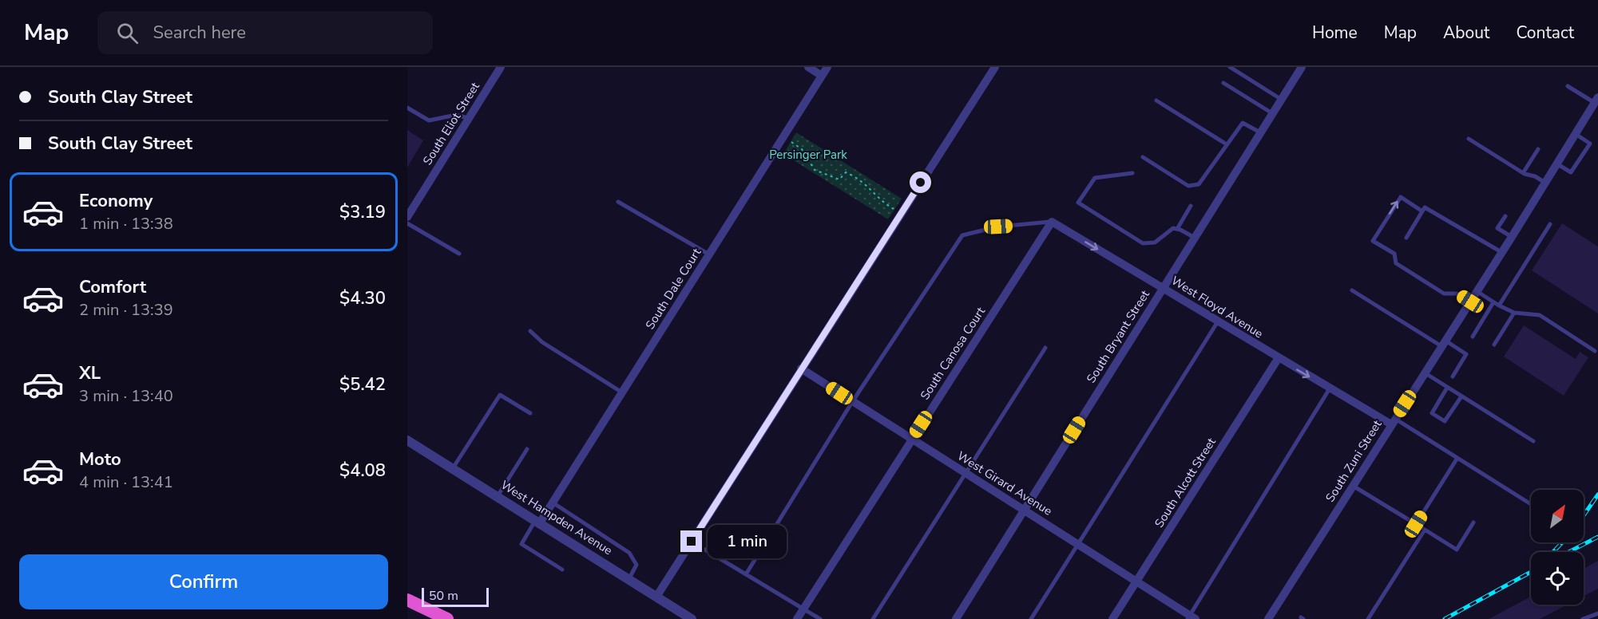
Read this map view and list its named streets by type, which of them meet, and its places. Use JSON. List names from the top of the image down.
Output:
{
  "streets": {
    "street": [
      "South Eliot Street",
      "South Dale Court",
      "West Floyd Avenue",
      "South Bryant Street",
      "South Canosa Court",
      "South Zuni Street",
      "South Alcott Street",
      "West Girard Avenue",
      "West Hampden Avenue"
    ]
  },
  "crossings": [
    ["South Dale Court", "West Hampden Avenue"],
    ["West Floyd Avenue", "South Bryant Street"],
    ["West Floyd Avenue", "South Canosa Court"],
    ["West Floyd Avenue", "South Zuni Street"],
    ["West Floyd Avenue", "South Alcott Street"],
    ["South Bryant Street", "West Girard Avenue"],
    ["South Canosa Court", "West Girard Avenue"],
    ["South Alcott Street", "West Girard Avenue"]
  ],
  "one_way": ["West Floyd Avenue"],
  "parks": ["Persinger Park"],
  "scale_bar": "50 m",
  "north": "top right",
  "page": {
    "header": "Map",
    "search": "Search here",
    "nav": [
      "Home",
      "Map",
      "About",
      "Contact"
    ],
    "banner": ["South Clay Street", "South Clay Street"],
    "list": [
      {
        "name": "Economy",
        "note": "1 min · 13:38",
        "value": "$3.19"
      },
      {
        "name": "Comfort",
        "note": "2 min · 13:39",
        "value": "$4.30"
      },
      {
        "name": "XL",
        "note": "3 min · 13:40",
        "value": "$5.42"
      },
      {
        "name": "Moto",
        "note": "4 min · 13:41",
        "value": "$4.08"
      }
    ],
    "bubble": "1 min",
    "buttons": "Confirm",
    "scale": "50 m"
  }
}
